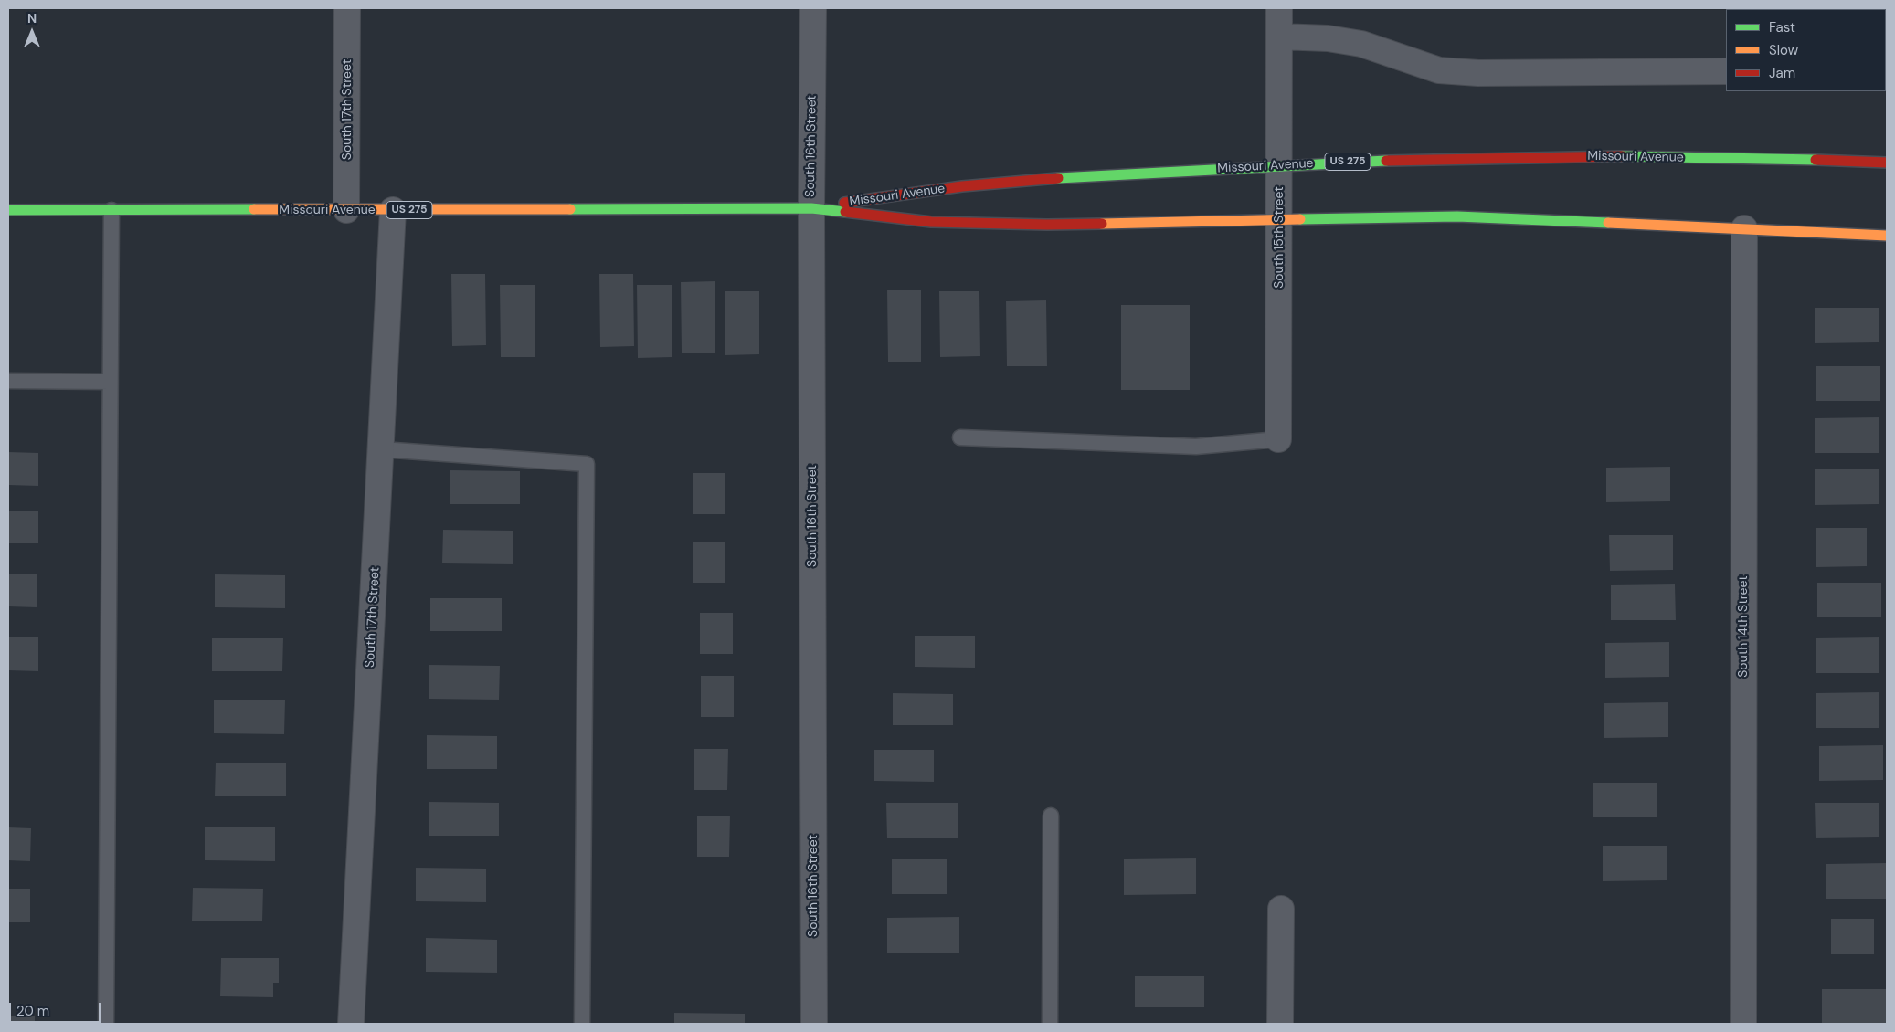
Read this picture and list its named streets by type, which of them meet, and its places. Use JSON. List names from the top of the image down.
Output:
{
  "streets": {
    "main road": ["Missouri Avenue", "US 275"],
    "street": [
      "South 17th Street",
      "South 16th Street",
      "South 15th Street",
      "South 14th Street"
    ]
  },
  "crossings": [
    ["South 17th Street", "Missouri Avenue"],
    ["South 16th Street", "Missouri Avenue"],
    ["Missouri Avenue", "South 15th Street"],
    ["Missouri Avenue", "South 14th Street"]
  ],
  "legend": ["Fast", "Slow", "Jam"],
  "scale_bar": "20 m",
  "north": "top"
}
